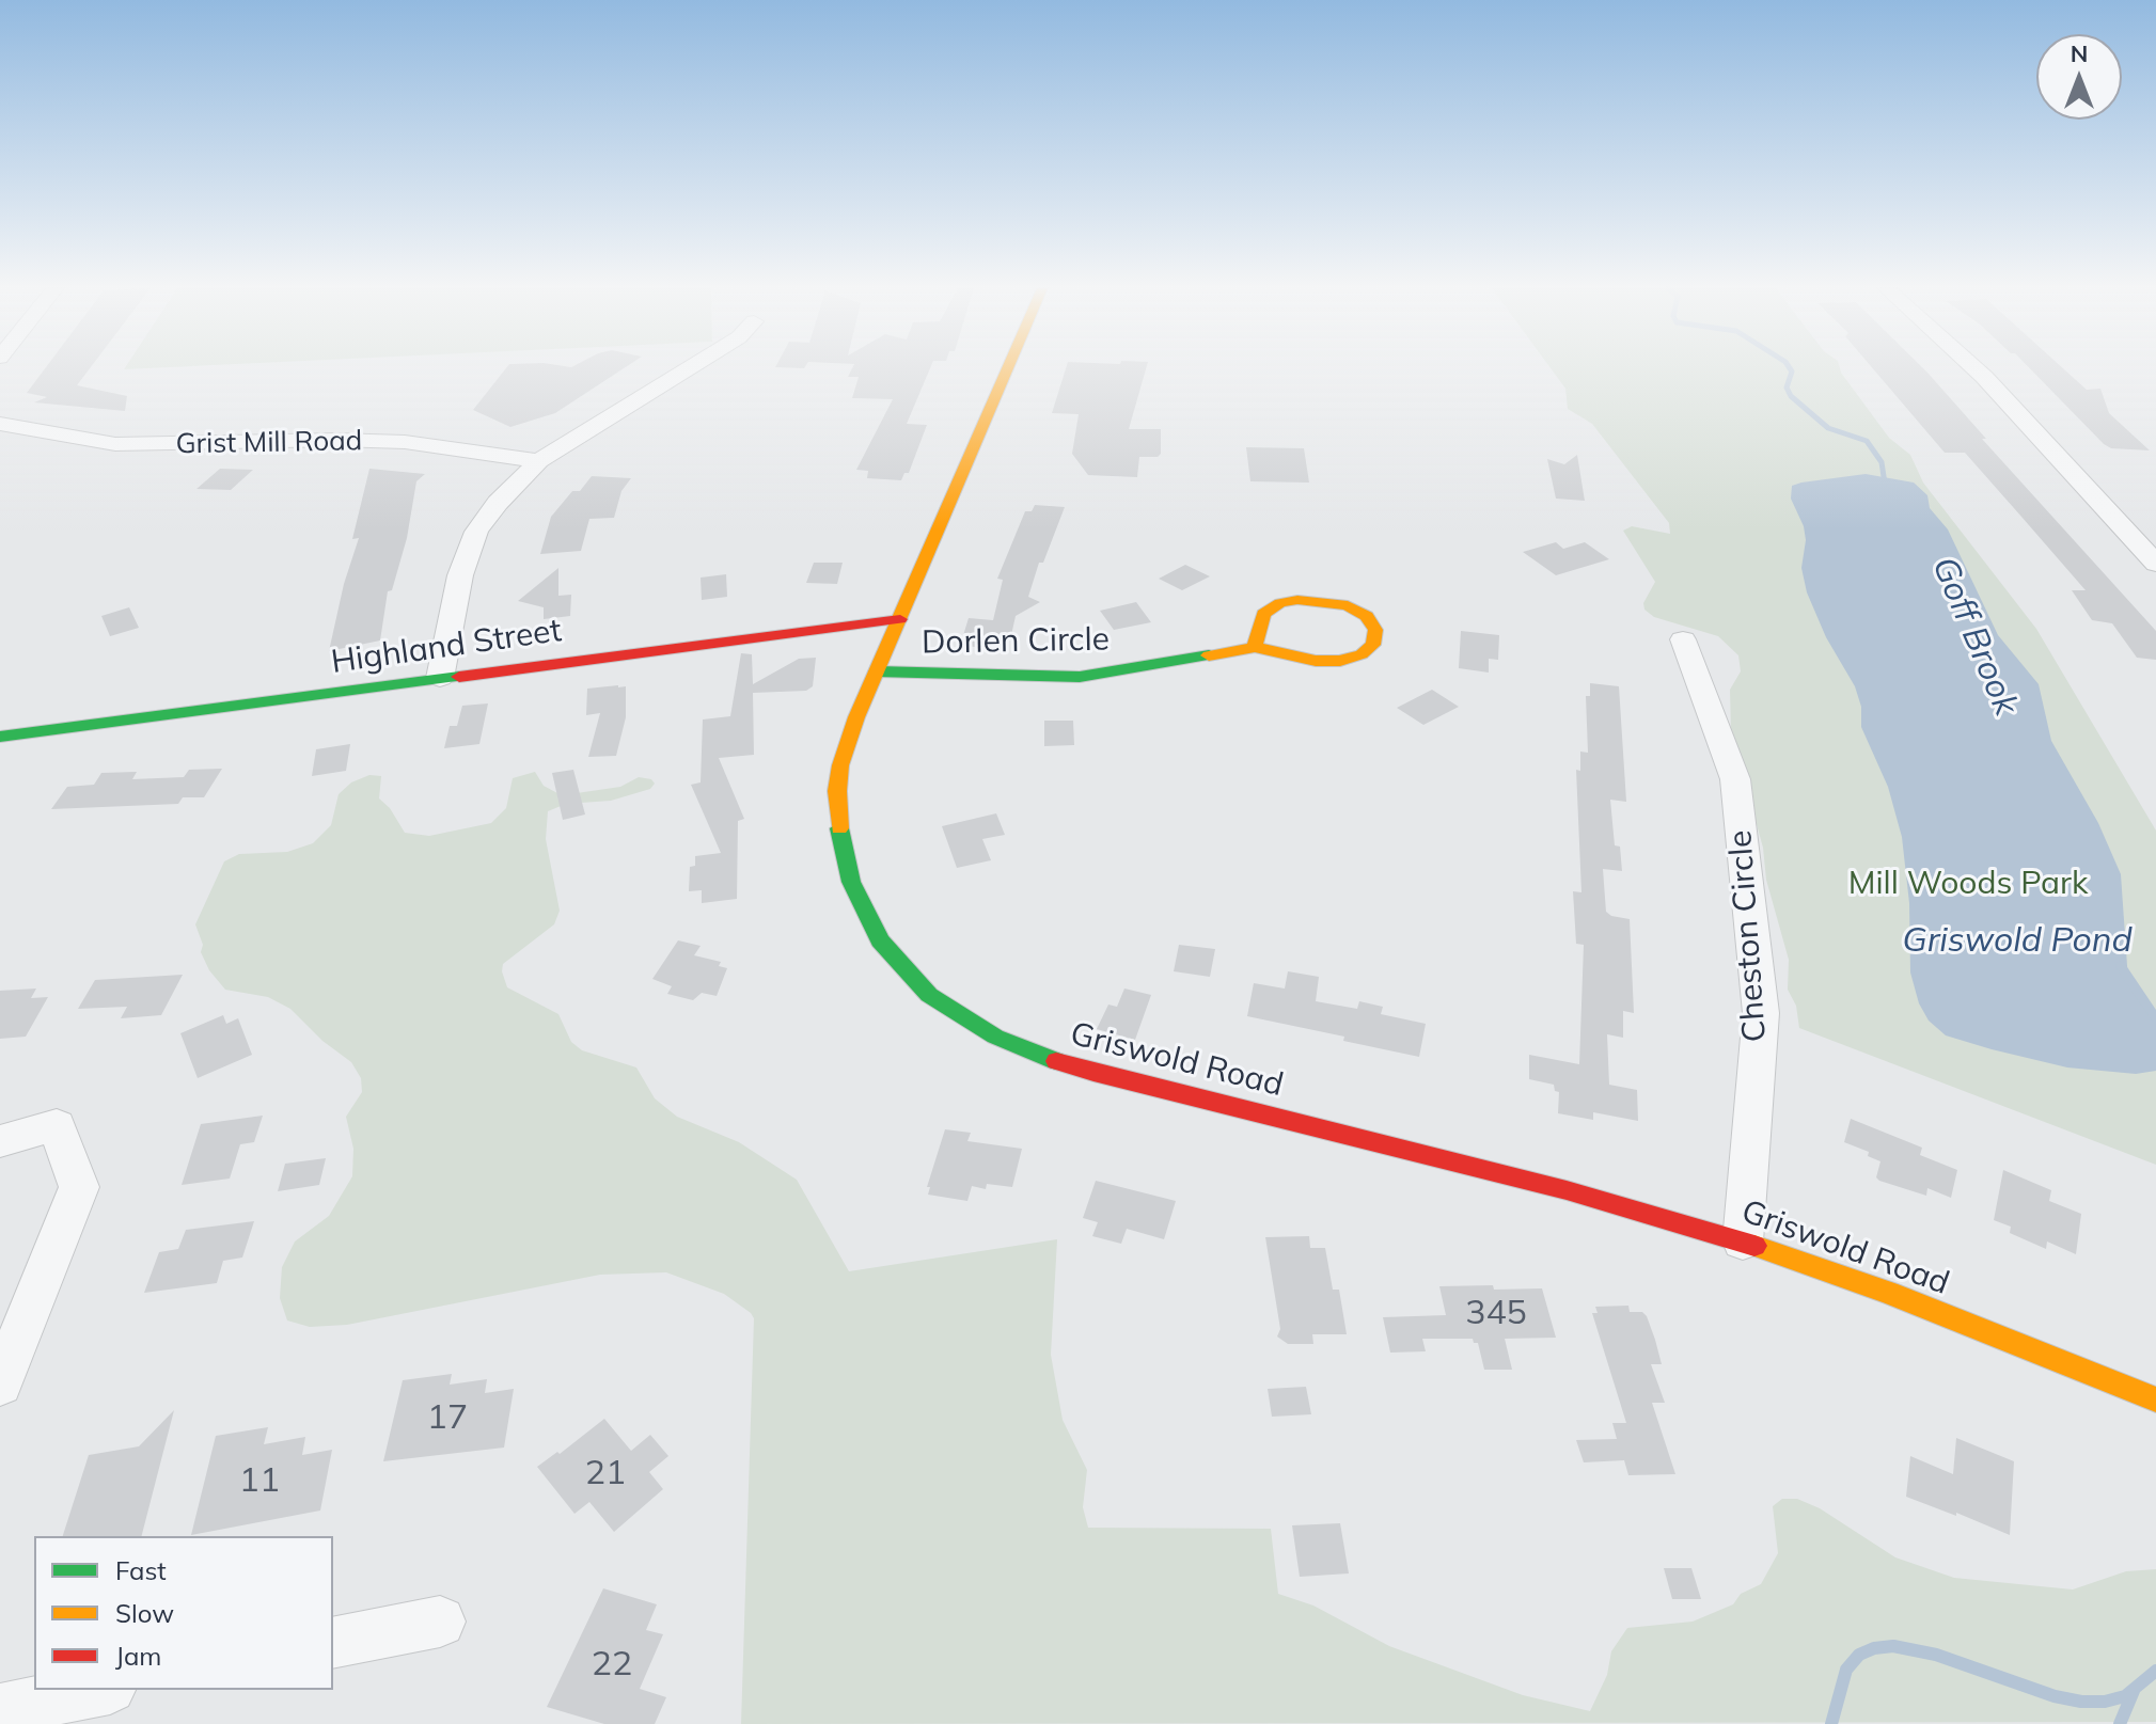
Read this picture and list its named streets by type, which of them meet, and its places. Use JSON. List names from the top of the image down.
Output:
{
  "streets": {
    "street": [
      "Grist Mill Road",
      "Dorlen Circle",
      "Highland Street",
      "Cheston Circle",
      "Griswold Road"
    ]
  },
  "crossings": [
    ["Dorlen Circle", "Griswold Road"],
    ["Highland Street", "Griswold Road"],
    ["Cheston Circle", "Griswold Road"]
  ],
  "water": ["Goff Brook", "Griswold Pond"],
  "parks": ["Mill Woods Park"],
  "house_numbers": [
    "345",
    "17",
    "21",
    "11",
    "22"
  ],
  "legend": ["Fast", "Slow", "Jam"],
  "north": "top"
}
